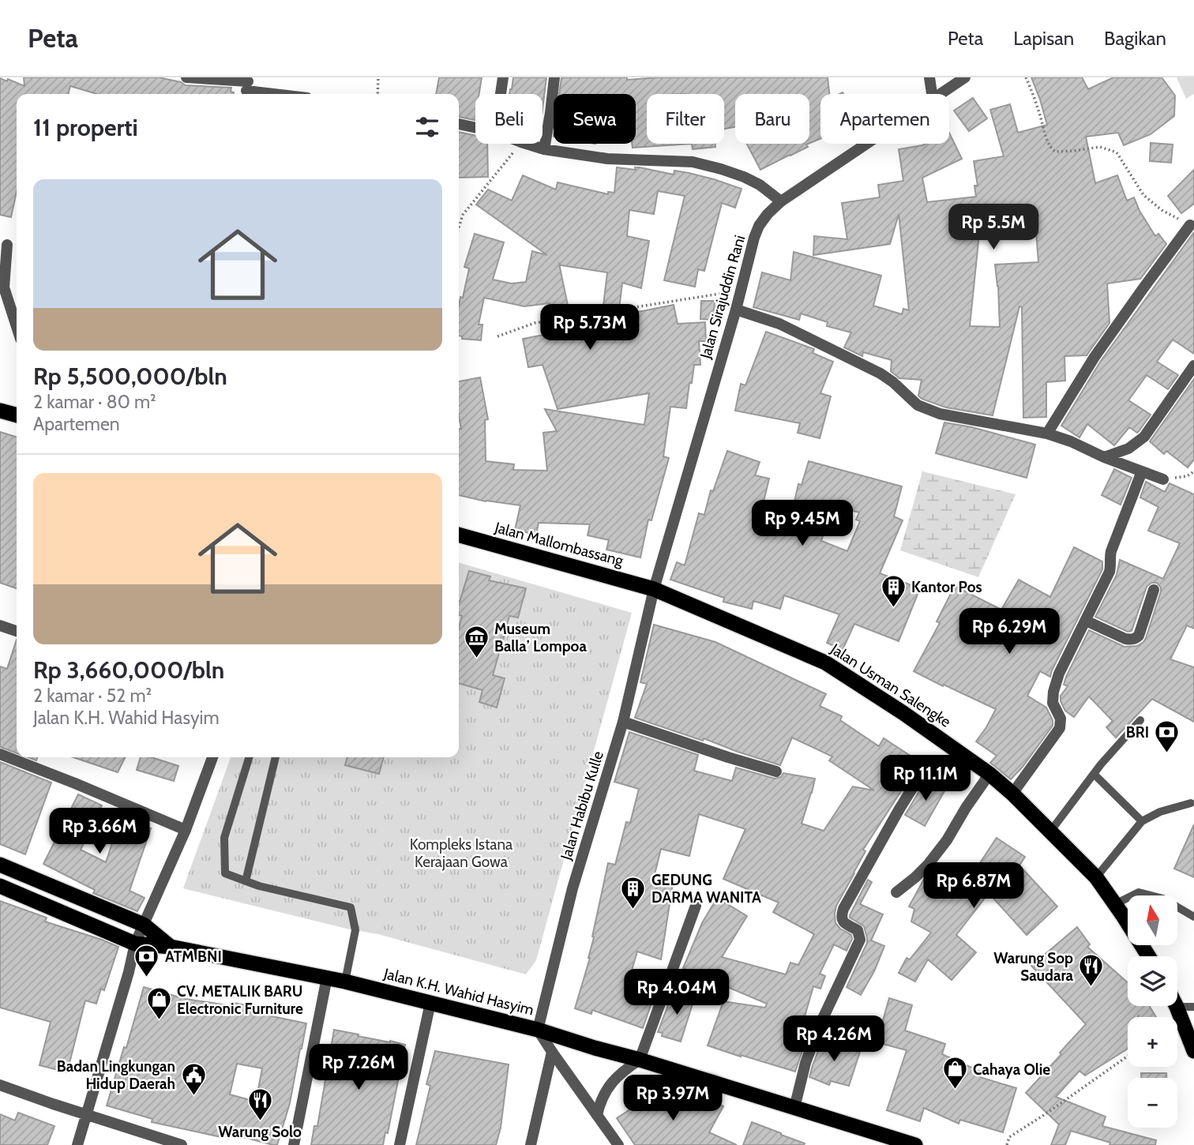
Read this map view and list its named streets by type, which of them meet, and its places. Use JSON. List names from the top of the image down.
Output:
{
  "streets": {
    "highway": ["Jalan Mallombassang", "Jalan Usman Salengke", "Jalan K.H. Wahid Hasyim"],
    "street": ["Jalan Sirajuddin Rani", "Jalan Habibu Kulle"]
  },
  "crossings": [
    ["Jalan Sirajuddin Rani", "Jalan Mallombassang"],
    ["Jalan Sirajuddin Rani", "Jalan Usman Salengke"],
    ["Jalan Sirajuddin Rani", "Jalan Habibu Kulle"],
    ["Jalan Mallombassang", "Jalan Usman Salengke"],
    ["Jalan Mallombassang", "Jalan Habibu Kulle"],
    ["Jalan Usman Salengke", "Jalan Habibu Kulle"],
    ["Jalan Habibu Kulle", "Jalan K.H. Wahid Hasyim"]
  ],
  "parks": ["Kompleks Istana Kerajaan Gowa"],
  "places": {
    "building": ["Kantor Pos", "GEDUNG DARMA WANITA"],
    "museum": ["Museum Ballaʼ Lompoa"],
    "bank": ["BRI", "ATM BNI"],
    "restaurant": ["Warung Sop Saudara", "Warung Solo"],
    "shop": ["CV. METALIK BARU Electronic Furniture", "Cahaya Olie"],
    "public building": ["Badan Lingkungan Hidup Daerah"]
  },
  "north": "top",
  "page": {
    "header": "Peta",
    "nav": ["Peta", "Lapisan", "Bagikan"],
    "chip": [
      "Beli",
      "Sewa",
      "Filter",
      "Baru",
      "Apartemen"
    ],
    "heading": "11 properti",
    "list": [
      {
        "name": "Rp 5,500,000/bln",
        "note": "2 kamar · 80 m² · Apartemen"
      },
      {
        "name": "Rp 3,660,000/bln",
        "note": "2 kamar · 52 m² · Jalan K.H. Wahid Hasyim"
      }
    ],
    "price": [
      "Rp 5.5M",
      "Rp 5.73M",
      "Rp 9.45M",
      "Rp 6.29M",
      "Rp 11.1M",
      "Rp 3.66M",
      "Rp 6.87M",
      "Rp 4.04M",
      "Rp 4.26M",
      "Rp 7.26M",
      "Rp 3.97M"
    ],
    "map_buttons": ["+", "−"]
  }
}
